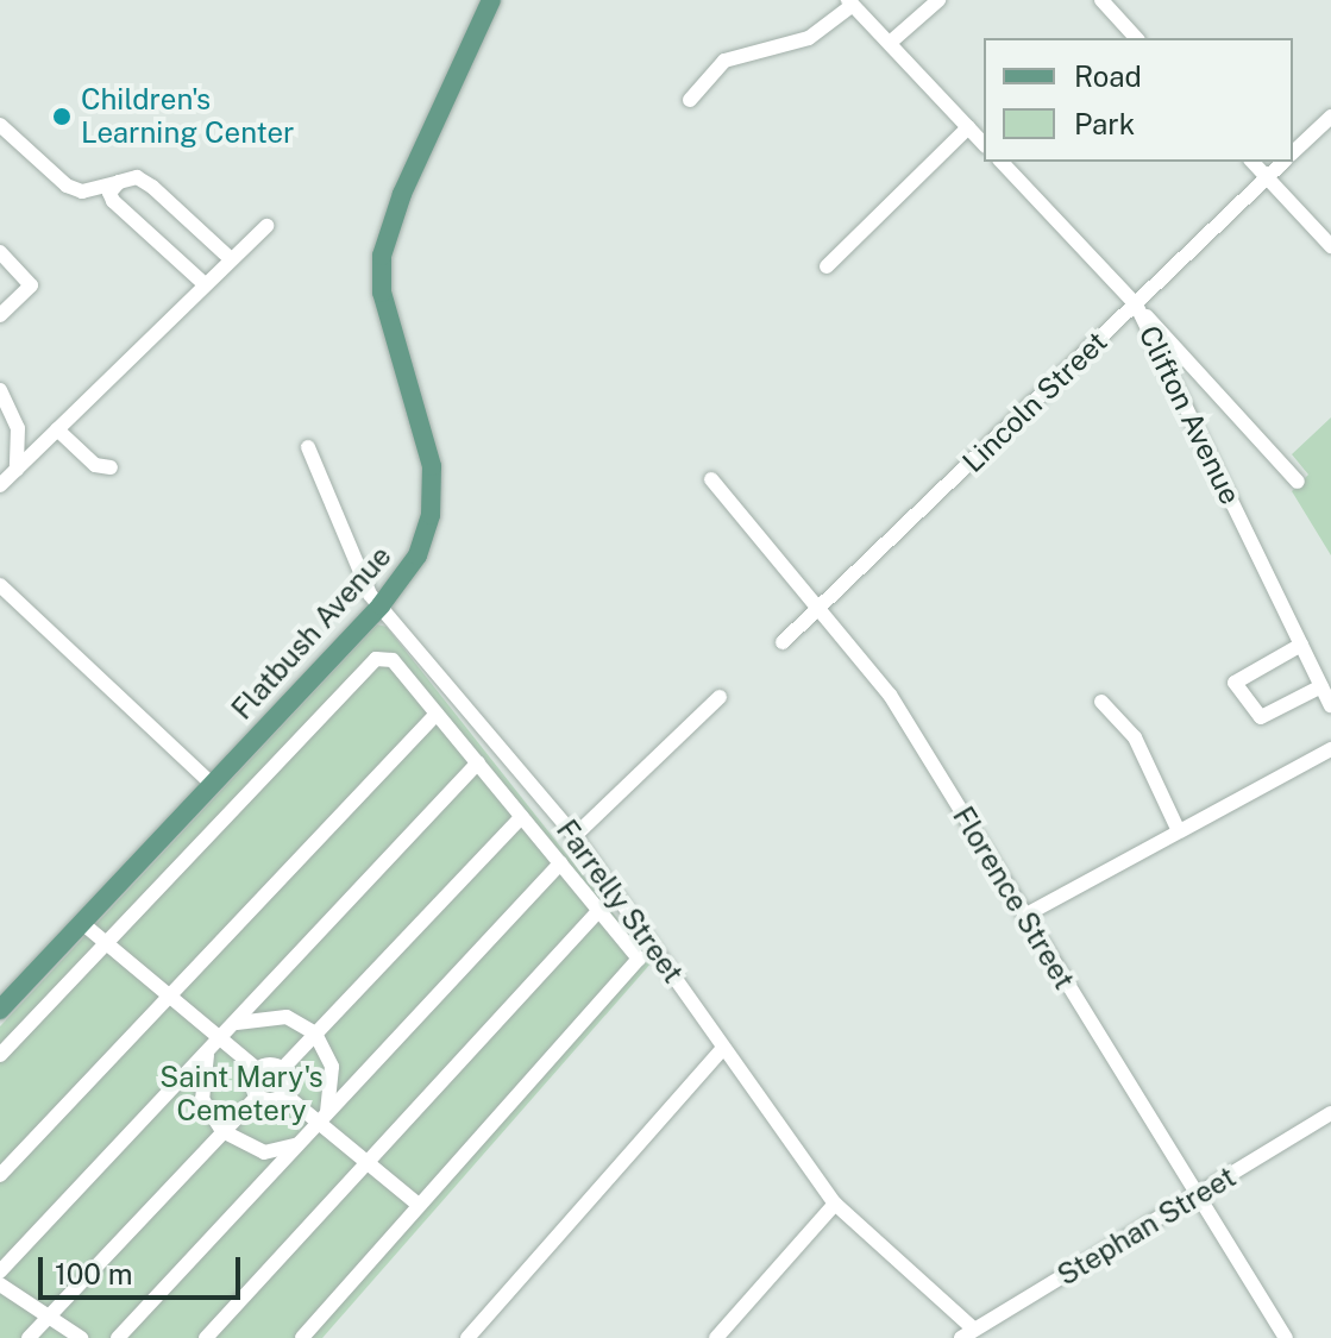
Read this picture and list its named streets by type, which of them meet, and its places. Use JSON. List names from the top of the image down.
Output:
{
  "streets": {
    "main road": ["Flatbush Avenue"],
    "street": [
      "Lincoln Street",
      "Clifton Avenue",
      "Florence Street",
      "Farrelly Street",
      "Stephan Street"
    ]
  },
  "crossings": [
    ["Lincoln Street", "Clifton Avenue"],
    ["Lincoln Street", "Florence Street"],
    ["Flatbush Avenue", "Farrelly Street"],
    ["Florence Street", "Stephan Street"],
    ["Farrelly Street", "Stephan Street"]
  ],
  "parks": ["Saint Mary's Cemetery"],
  "places": ["Children's Learning Center"],
  "legend": ["Road", "Park"],
  "scale_bar": "100 m"
}
